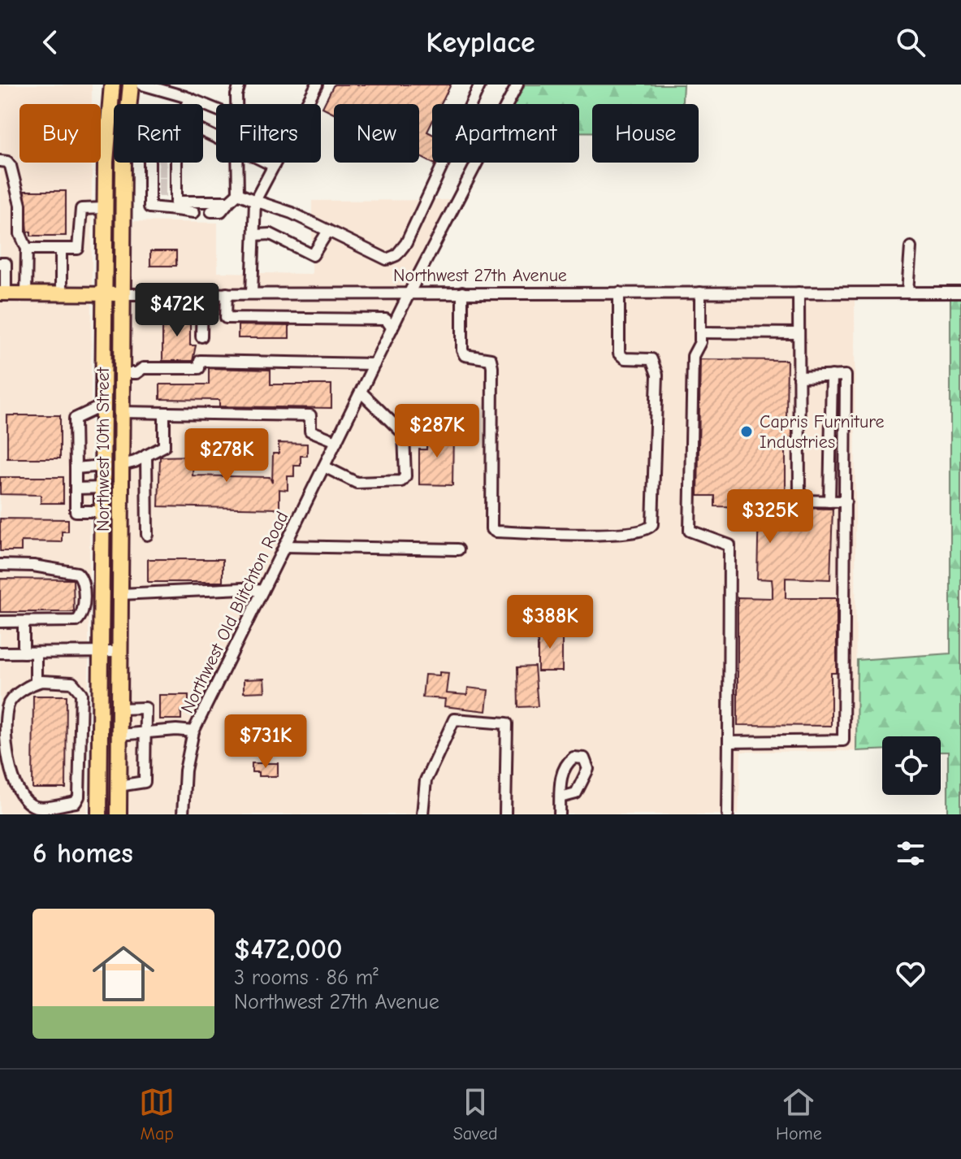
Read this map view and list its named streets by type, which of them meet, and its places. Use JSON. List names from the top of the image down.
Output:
{
  "streets": {
    "highway": ["Northwest 10th Street"],
    "main road": ["Northwest 27th Avenue"],
    "street": ["Northwest Old Blitchton Road"]
  },
  "crossings": [
    ["Northwest 27th Avenue", "Northwest 10th Street"],
    ["Northwest 27th Avenue", "Northwest Old Blitchton Road"]
  ],
  "places": ["Capris Furniture Industries"],
  "page": {
    "header": "Keyplace",
    "chip": [
      "Buy",
      "Rent",
      "Filters",
      "New",
      "Apartment",
      "House"
    ],
    "price": [
      "$472K",
      "$287K",
      "$278K",
      "$325K",
      "$388K",
      "$731K"
    ],
    "heading": "6 homes",
    "list": [
      {
        "name": "$472,000",
        "note": "3 rooms · 86 m² · Northwest 27th Avenue"
      }
    ],
    "tabs": ["Map", "Saved", "Home"]
  }
}
